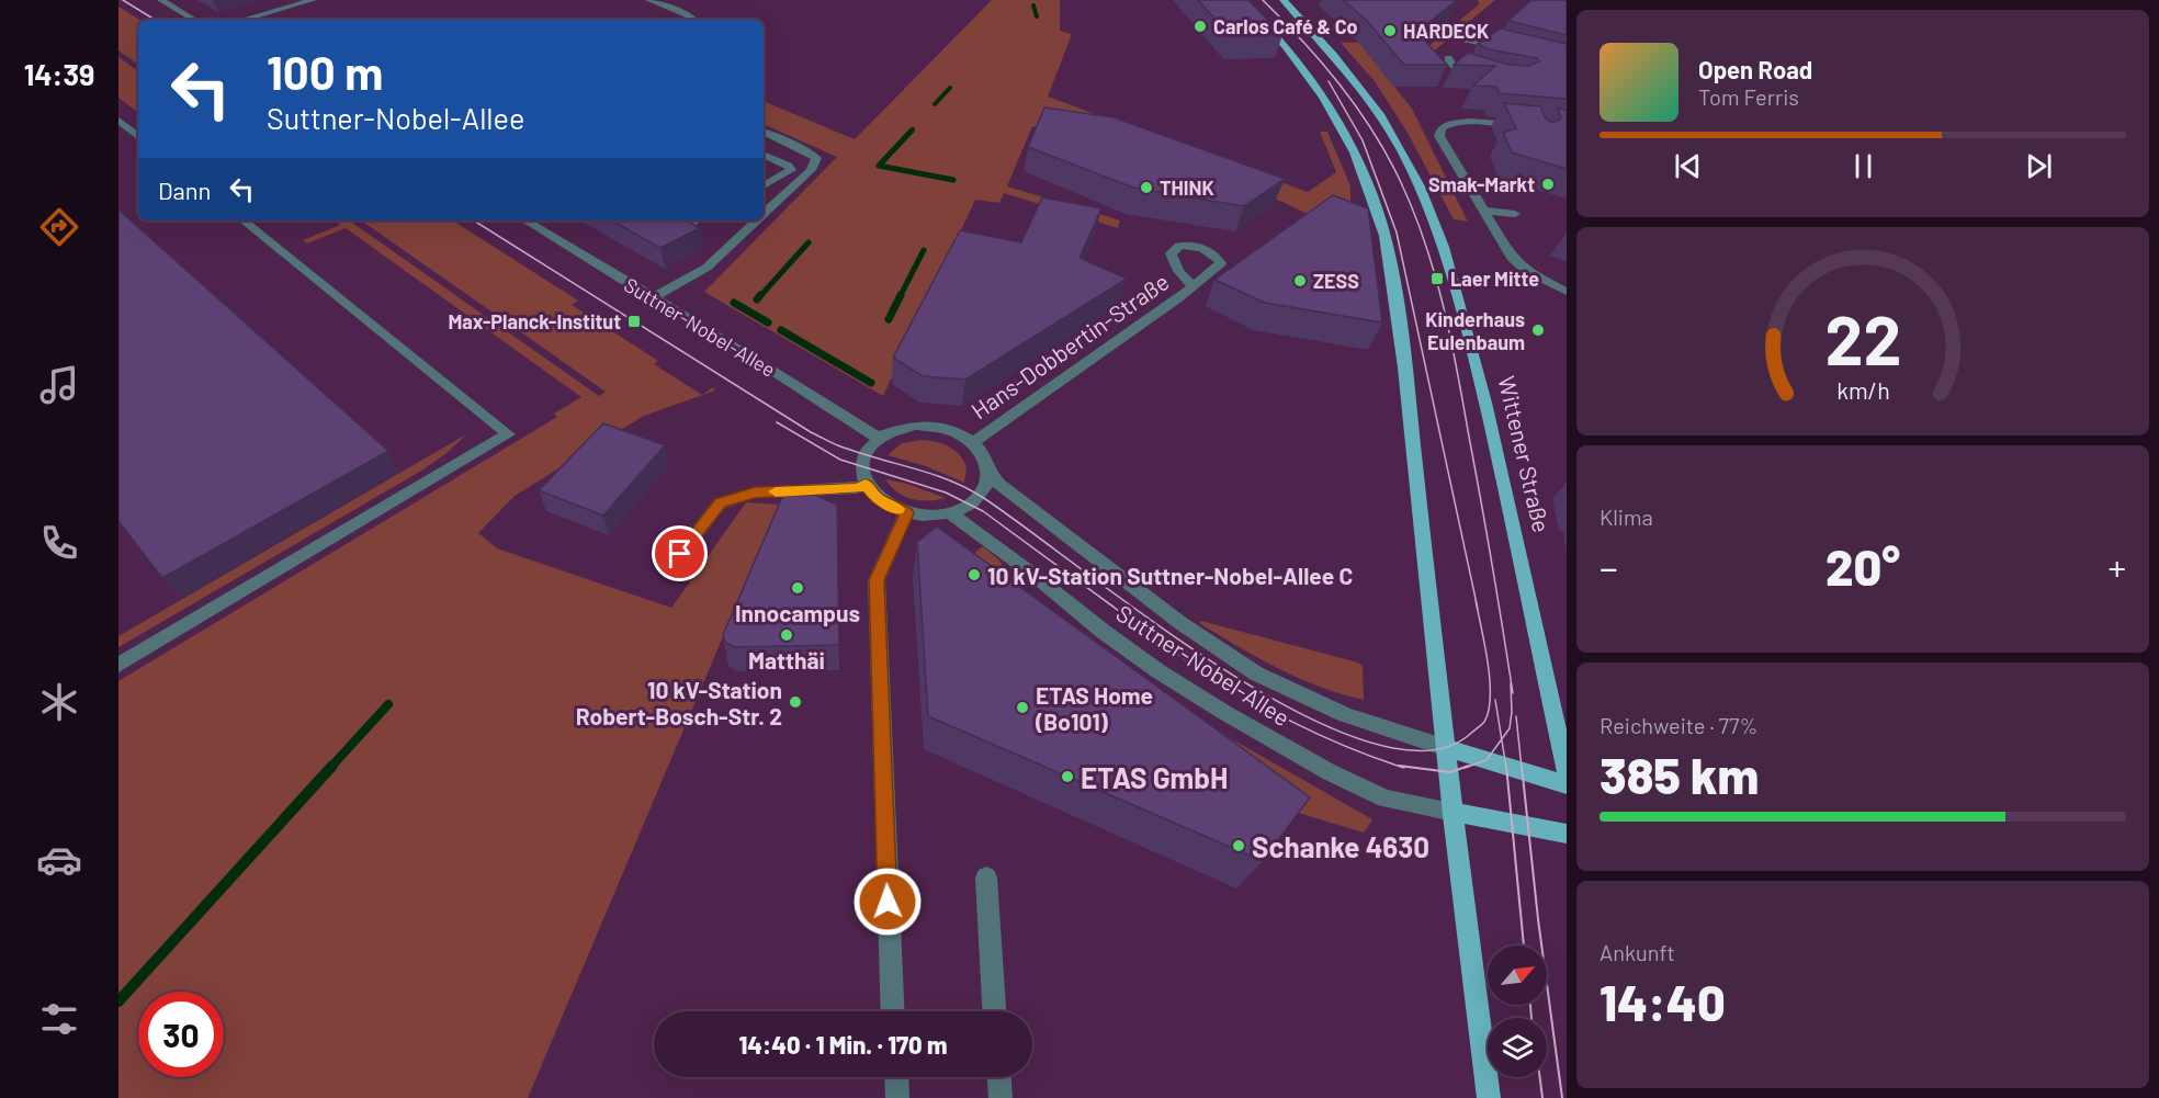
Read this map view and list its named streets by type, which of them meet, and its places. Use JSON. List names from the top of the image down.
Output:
{
  "streets": {
    "main road": ["Wittener Straße"],
    "street": ["Suttner-Nobel-Allee", "Hans-Dobbertin-Straße"]
  },
  "crossings": [
    ["Suttner-Nobel-Allee", "Hans-Dobbertin-Straße"]
  ],
  "places": {
    "other": [
      "Carlos Café & Co",
      "HARDECK",
      "Smak-Markt",
      "THINK",
      "ZESS",
      "Kinderhaus Eulenbaum",
      "10 kV-Station Suttner-Nobel-Allee C",
      "Innocampus",
      "Matthäi",
      "10 kV-Station Robert-Bosch-Str. 2",
      "ETAS Home (Bo101)",
      "ETAS GmbH",
      "Schanke 4630"
    ],
    "transit": ["Laer Mitte", "Max-Planck-Institut"]
  },
  "north": "top right",
  "page": {
    "tabs": "14:39",
    "turn": ["100 m", "Suttner-Nobel-Allee"],
    "song": ["Open Road", "Tom Ferris"],
    "then": "Dann",
    "tile": [
      "Klima",
      ["Reichweite · 77%", "385 km"],
      ["Ankunft", "14:40"]
    ],
    "heat": ["−", "20°", "+"],
    "limit": "30",
    "trip": "14:40 · 1 Min. · 170 m",
    "gauge": ["22", "km/h"]
  }
}
